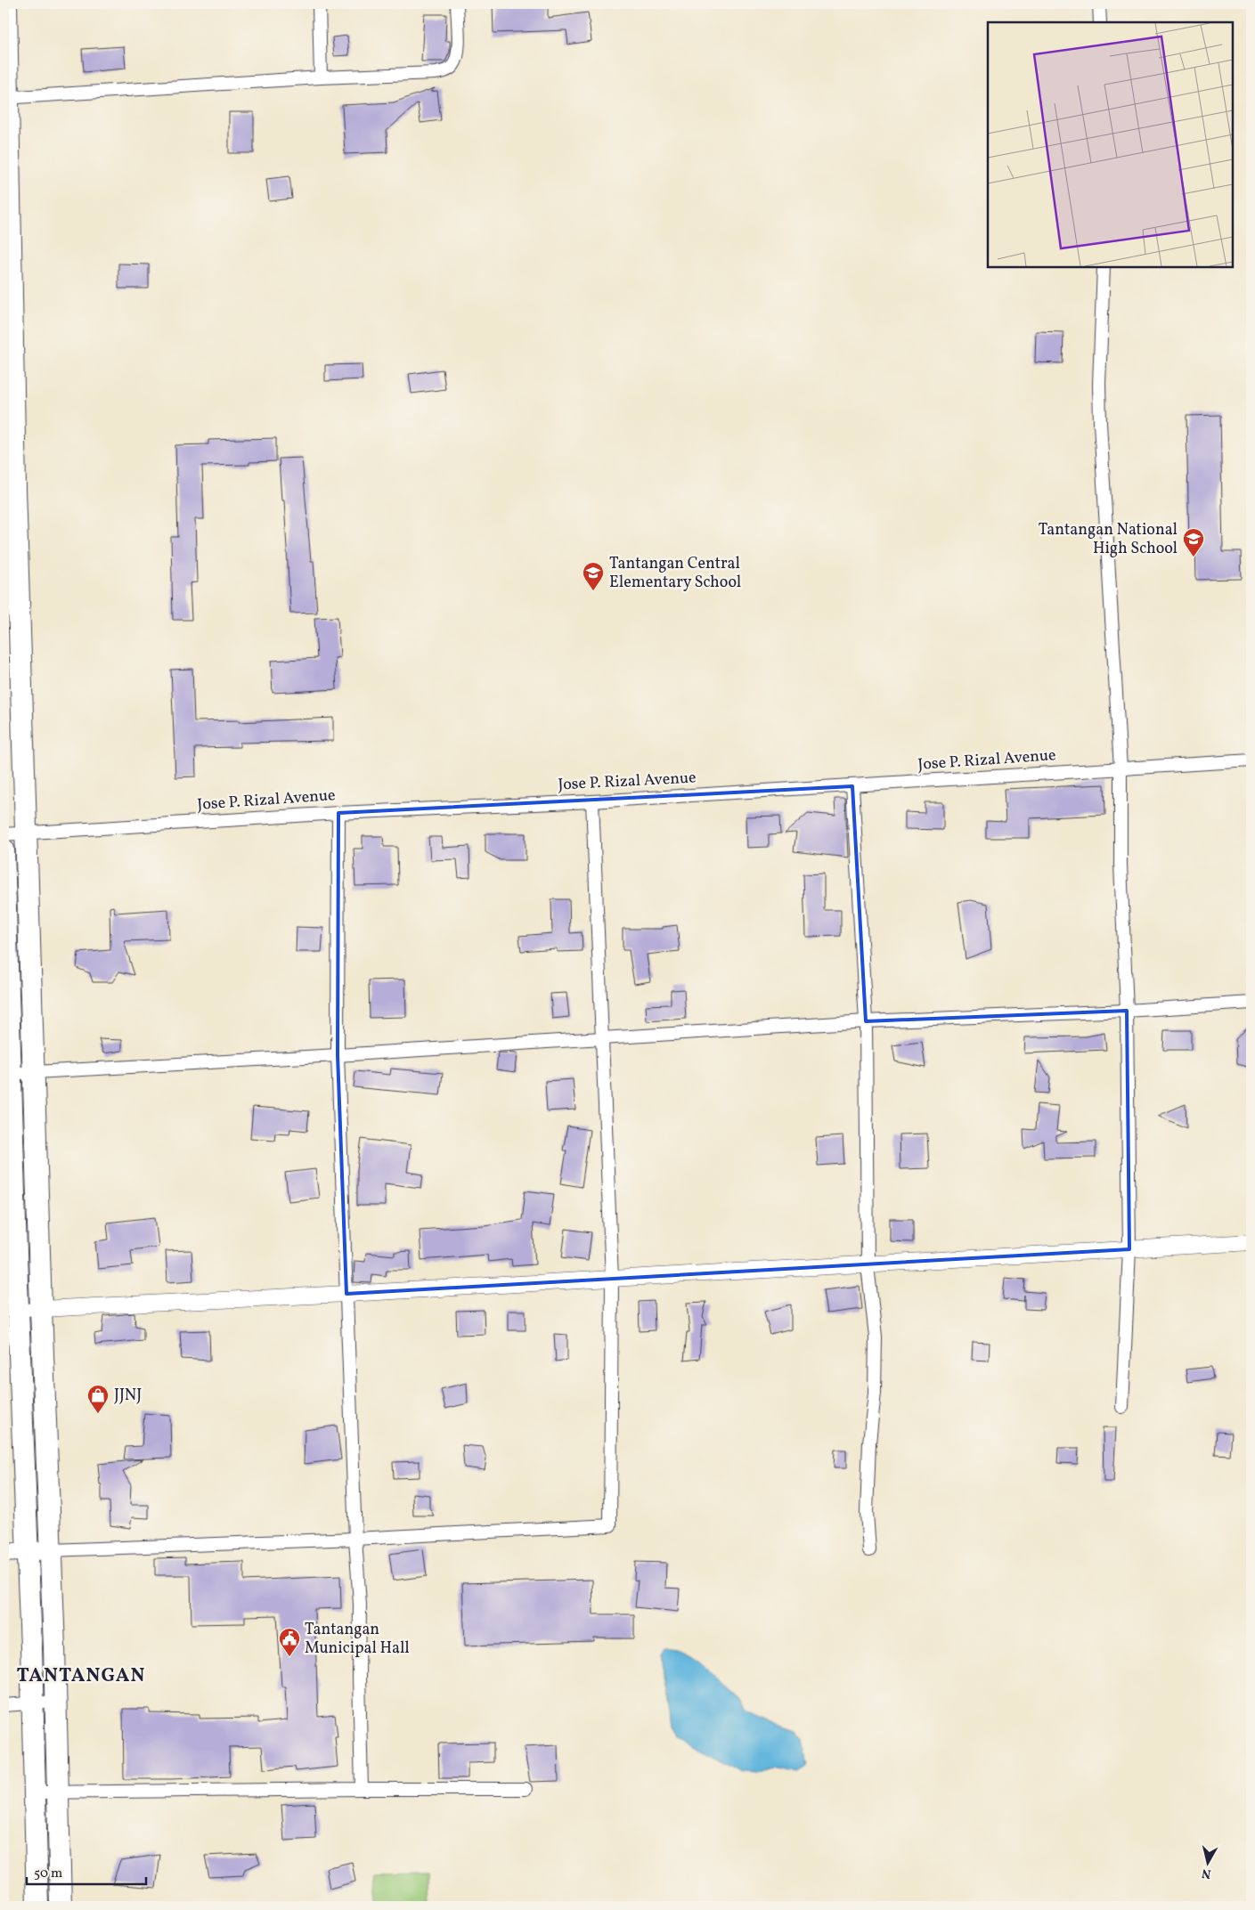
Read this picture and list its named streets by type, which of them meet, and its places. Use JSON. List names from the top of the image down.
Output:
{
  "streets": {
    "street": ["Jose P. Rizal Avenue"]
  },
  "districts": ["TANTANGAN"],
  "places": {
    "school or university": ["Tantangan National High School", "Tantangan Central Elementary School"],
    "shop": ["JJNJ"],
    "public building": ["Tantangan Municipal Hall"]
  },
  "scale_bar": "50 m",
  "north": "bottom"
}
